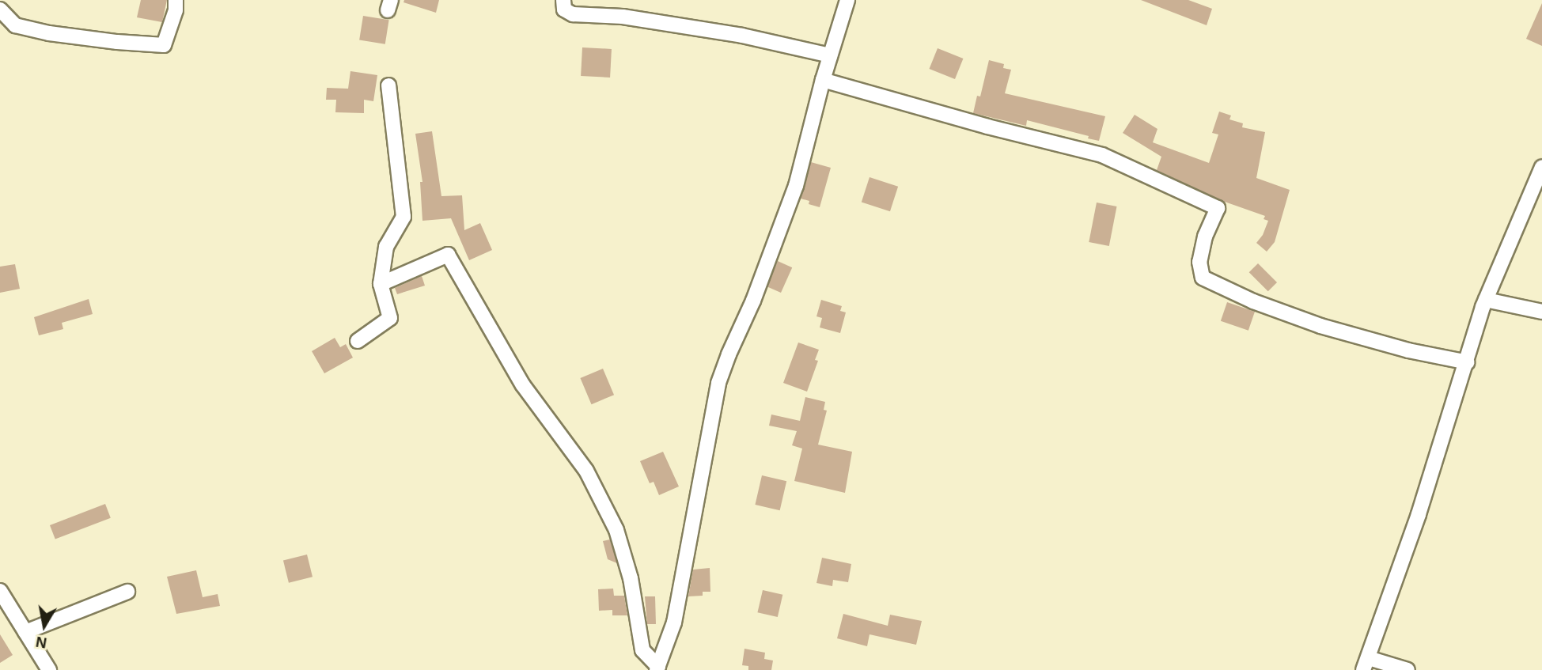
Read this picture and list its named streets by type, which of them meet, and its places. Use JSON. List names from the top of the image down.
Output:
{
  "north": "bottom"
}
